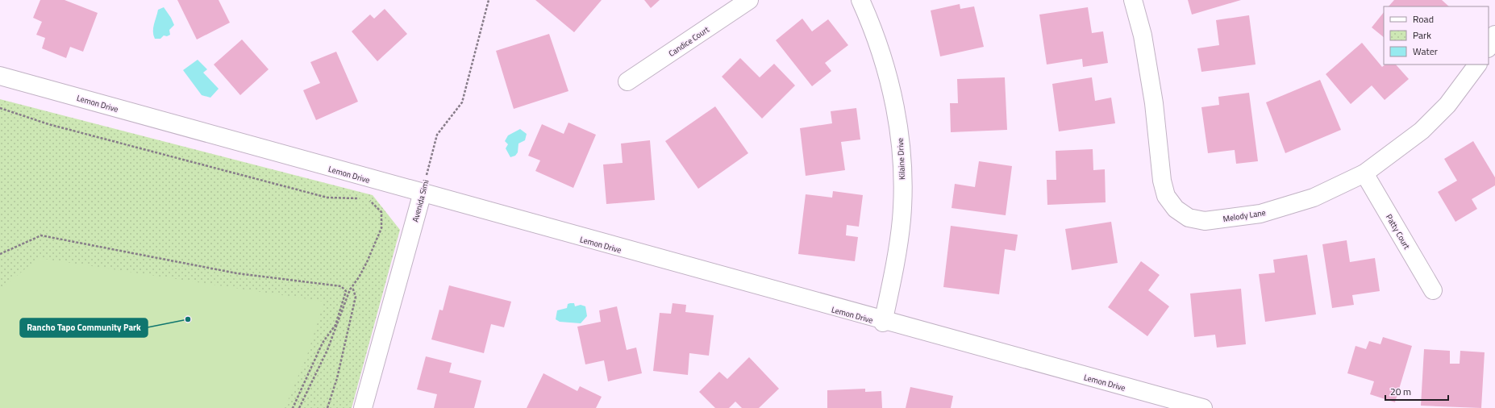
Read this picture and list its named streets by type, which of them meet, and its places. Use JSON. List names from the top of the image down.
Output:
{
  "streets": {
    "street": [
      "Candice Court",
      "Lemon Drive",
      "Kilaine Drive",
      "Avenida Simi",
      "Melody Lane",
      "Patty Court"
    ]
  },
  "crossings": [
    ["Lemon Drive", "Kilaine Drive"],
    ["Lemon Drive", "Avenida Simi"],
    ["Melody Lane", "Patty Court"]
  ],
  "places": ["Rancho Tapo Community Park"],
  "legend": ["Road", "Park", "Water"],
  "scale_bar": "20 m"
}
